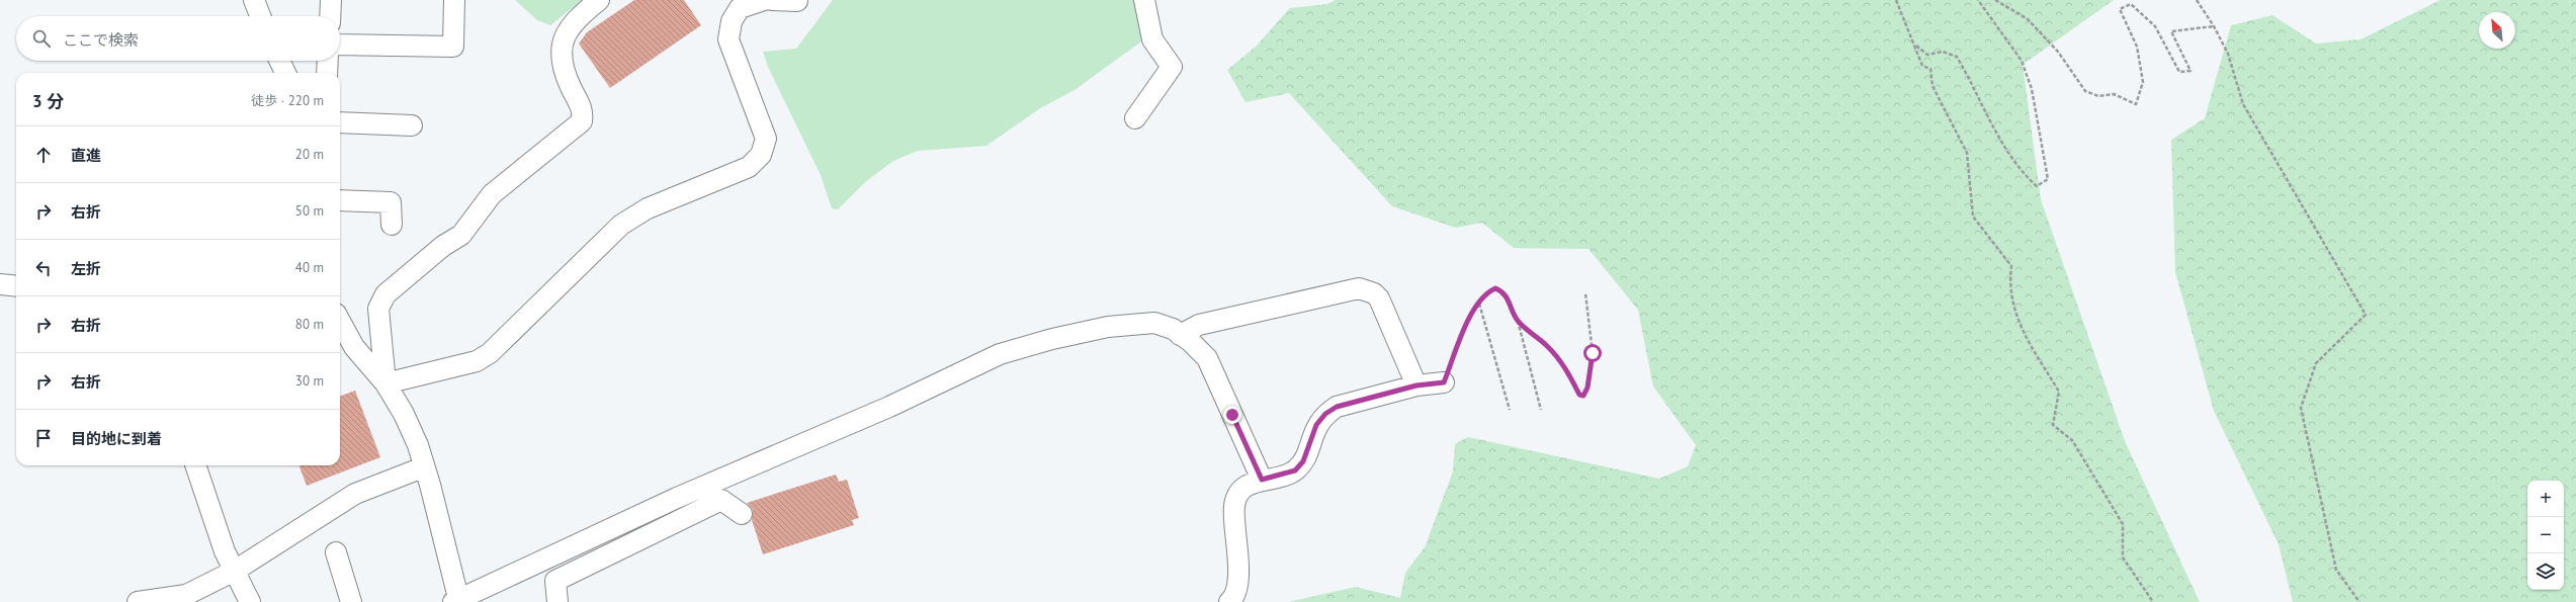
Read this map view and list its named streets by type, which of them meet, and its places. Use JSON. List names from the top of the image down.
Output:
{
  "north": "top left",
  "page": {
    "search": "ここで検索",
    "heading": ["3 分", "徒歩 · 220 m"],
    "list": [
      ["直進", "20 m"],
      ["右折", "50 m"],
      ["左折", "40 m"],
      ["右折", "80 m"],
      ["右折", "30 m"],
      "目的地に到着"
    ],
    "map_buttons": ["+", "−"]
  }
}
